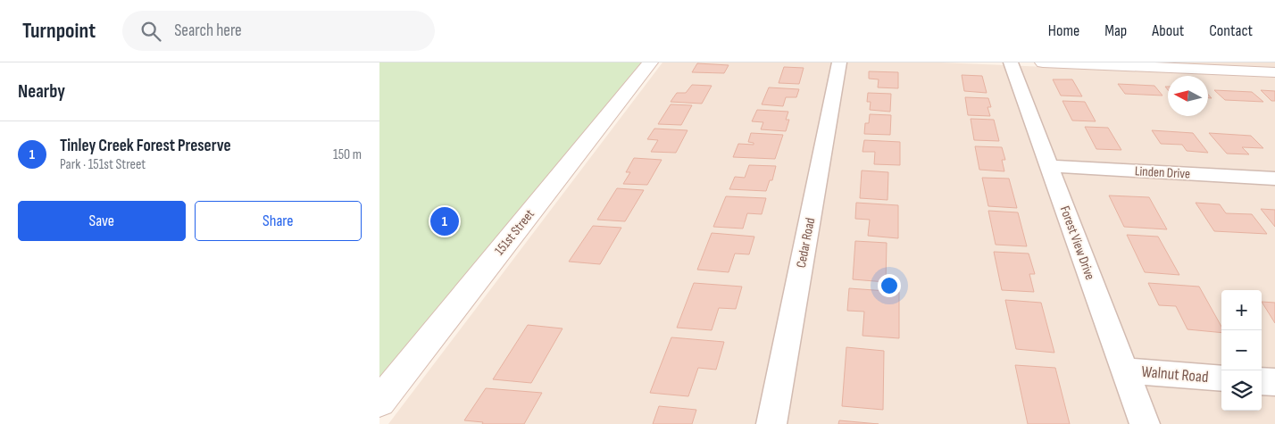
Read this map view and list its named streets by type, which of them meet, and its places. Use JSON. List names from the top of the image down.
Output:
{
  "streets": {
    "street": [
      "Linden Drive",
      "151st Street",
      "Cedar Road",
      "Forest View Drive",
      "Walnut Road"
    ]
  },
  "crossings": [
    ["Linden Drive", "Forest View Drive"],
    ["Forest View Drive", "Walnut Road"]
  ],
  "north": "left",
  "page": {
    "header": "Turnpoint",
    "search": "Search here",
    "nav": [
      "Home",
      "Map",
      "About",
      "Contact"
    ],
    "heading": "Nearby",
    "list": [
      {
        "mark": "1",
        "name": "Tinley Creek Forest Preserve",
        "note": "Park · 151st Street",
        "value": "150 m"
      }
    ],
    "buttons": ["Save", "Share"],
    "pins": "1",
    "map_buttons": ["+", "−"]
  }
}
